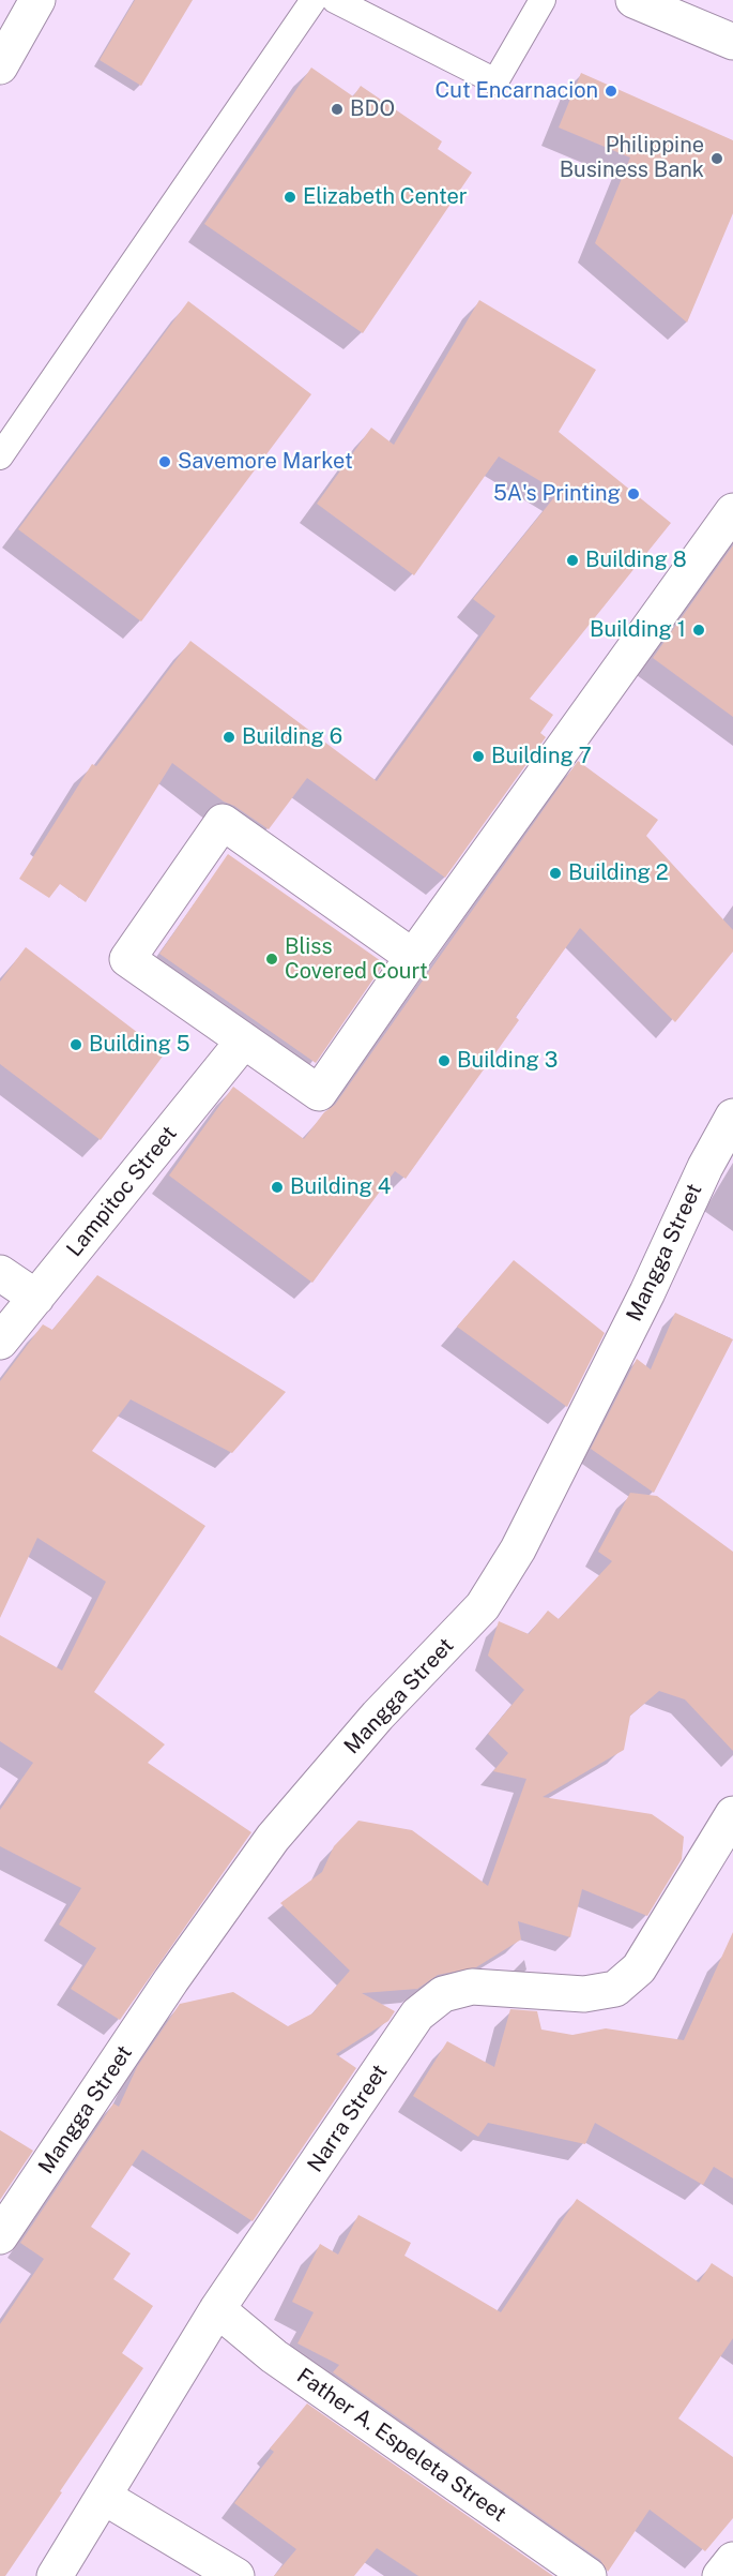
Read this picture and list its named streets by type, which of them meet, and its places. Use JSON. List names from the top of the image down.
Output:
{
  "streets": {
    "main road": [
      "Lampitoc Street",
      "Mangga Street",
      "Narra Street",
      "Father A. Espeleta Street"
    ]
  },
  "crossings": [
    ["Narra Street", "Father A. Espeleta Street"]
  ],
  "places": [
    "Cut Encarnacion",
    "BDO",
    "Philippine Business Bank",
    "Elizabeth Center",
    "Savemore Market",
    "5A's Printing",
    "Building 8",
    "Building 1",
    "Building 6",
    "Building 7",
    "Building 2",
    "Bliss Covered Court",
    "Building 5",
    "Building 3",
    "Building 4"
  ]
}
